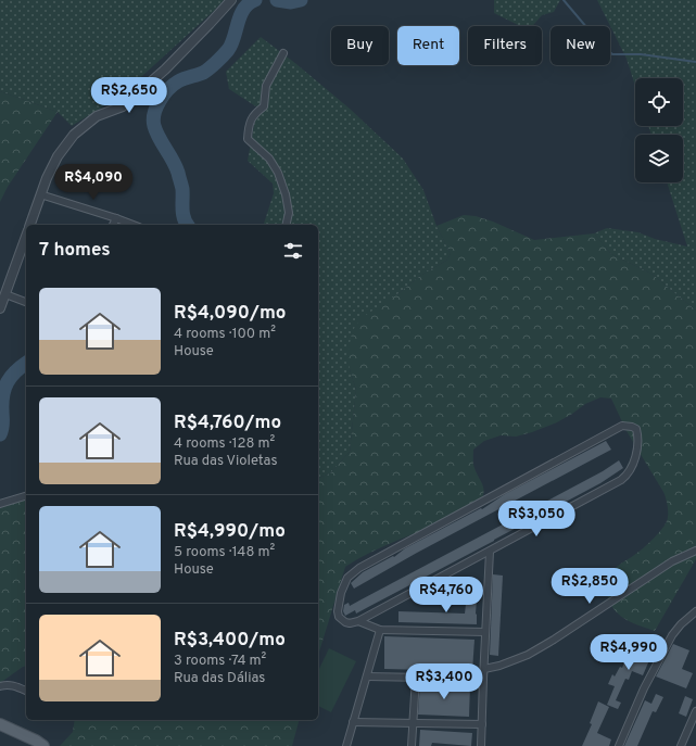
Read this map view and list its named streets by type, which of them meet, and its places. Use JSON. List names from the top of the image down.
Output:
{
  "page": {
    "chip": [
      "Buy",
      "Rent",
      "Filters",
      "New"
    ],
    "price": [
      "R$2,650",
      "R$4,090",
      "R$3,050",
      "R$2,850",
      "R$4,760",
      "R$4,990",
      "R$3,400"
    ],
    "heading": "7 homes",
    "list": [
      {
        "name": "R$4,090/mo",
        "note": "4 rooms · 100 m² · House"
      },
      {
        "name": "R$4,760/mo",
        "note": "4 rooms · 128 m² · Rua das Violetas"
      },
      {
        "name": "R$4,990/mo",
        "note": "5 rooms · 148 m² · House"
      },
      {
        "name": "R$3,400/mo",
        "note": "3 rooms · 74 m² · Rua das Dálias"
      }
    ]
  }
}
